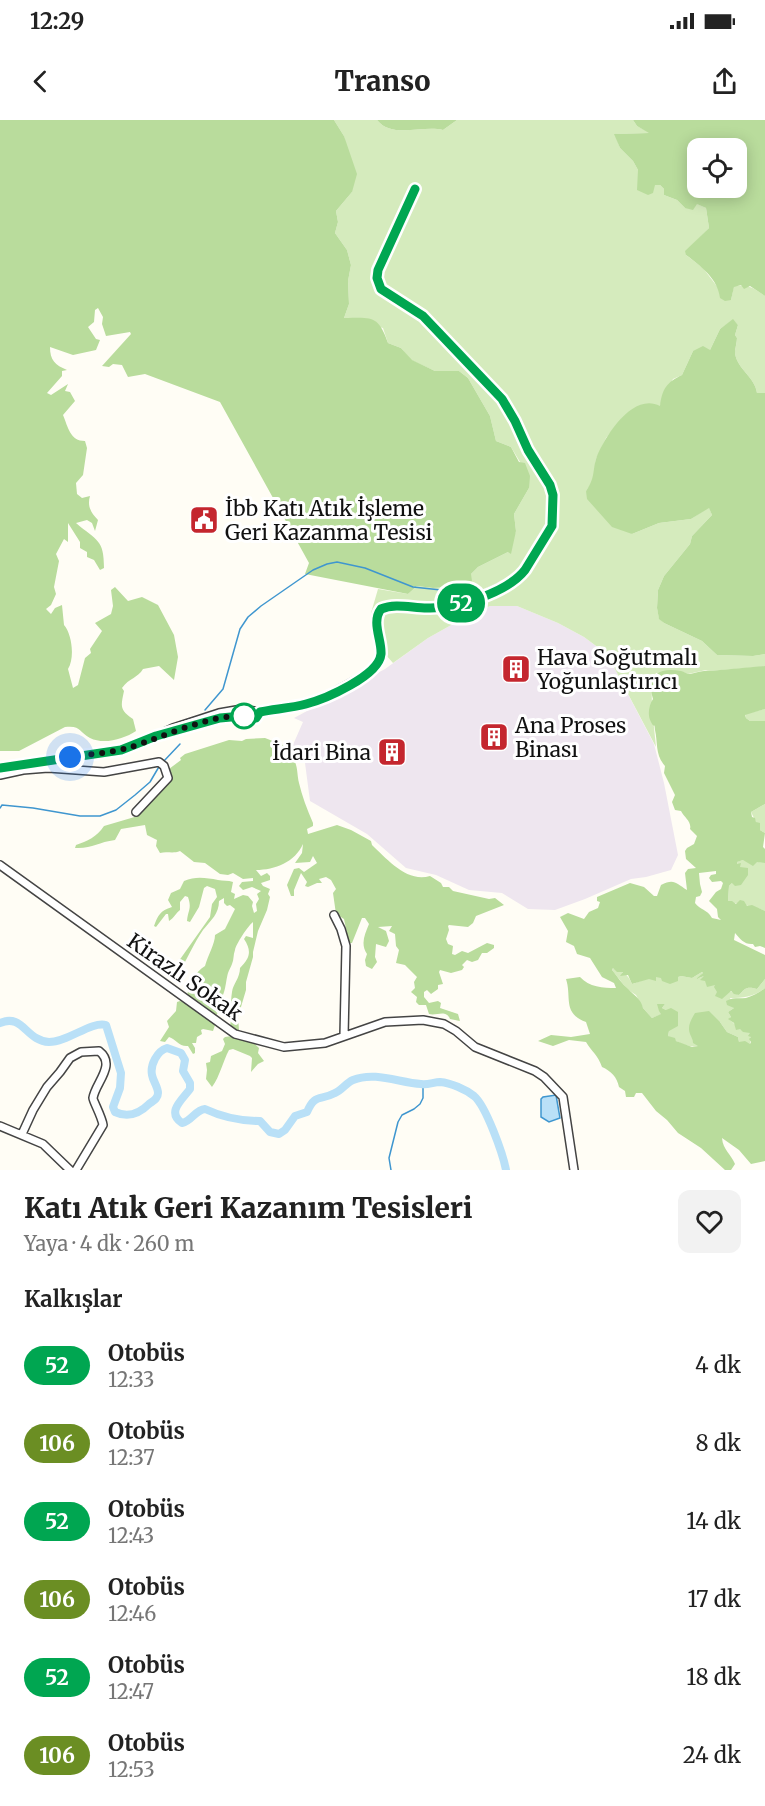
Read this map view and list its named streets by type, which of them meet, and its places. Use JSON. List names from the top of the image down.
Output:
{
  "streets": {
    "street": ["Kirazlı Sokak"]
  },
  "places": {
    "public building": ["İbb Katı Atık İşleme Geri Kazanma Tesisi"],
    "building": ["Hava Soğutmalı Yoğunlaştırıcı", "Ana Proses Binası", "İdari Bina"]
  },
  "lines": ["bus line 52"],
  "page": {
    "status": "12:29",
    "header": "Transo",
    "on_map": "52",
    "heading": [
      ["Katı Atık Geri Kazanım Tesisleri", "Yaya · 4 dk · 260 m"],
      "Kalkışlar"
    ],
    "list": [
      {
        "mark": "52",
        "name": "Otobüs",
        "note": "12:33",
        "value": "4 dk"
      },
      {
        "mark": "106",
        "name": "Otobüs",
        "note": "12:37",
        "value": "8 dk"
      },
      {
        "mark": "52",
        "name": "Otobüs",
        "note": "12:43",
        "value": "14 dk"
      },
      {
        "mark": "106",
        "name": "Otobüs",
        "note": "12:46",
        "value": "17 dk"
      },
      {
        "mark": "52",
        "name": "Otobüs",
        "note": "12:47",
        "value": "18 dk"
      },
      {
        "mark": "106",
        "name": "Otobüs",
        "note": "12:53",
        "value": "24 dk"
      }
    ]
  }
}
